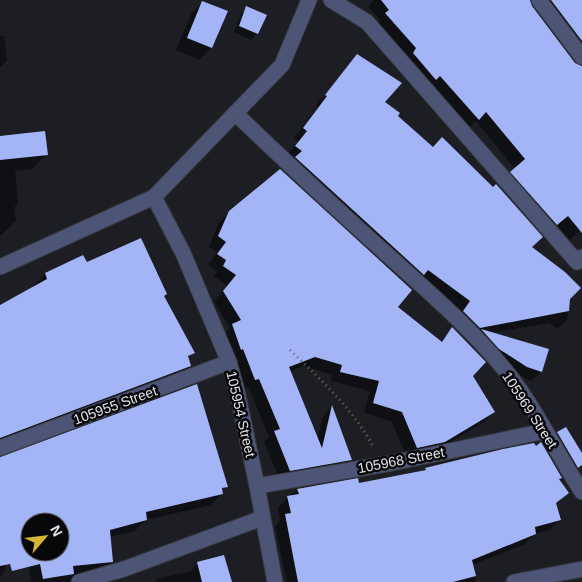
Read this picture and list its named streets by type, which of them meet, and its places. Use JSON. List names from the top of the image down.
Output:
{
  "streets": {
    "street": [
      "105955 Street",
      "105969 Street",
      "105954 Street",
      "105968 Street"
    ]
  },
  "crossings": [
    ["105955 Street", "105954 Street"],
    ["105969 Street", "105968 Street"],
    ["105954 Street", "105968 Street"]
  ],
  "north": "top right"
}
